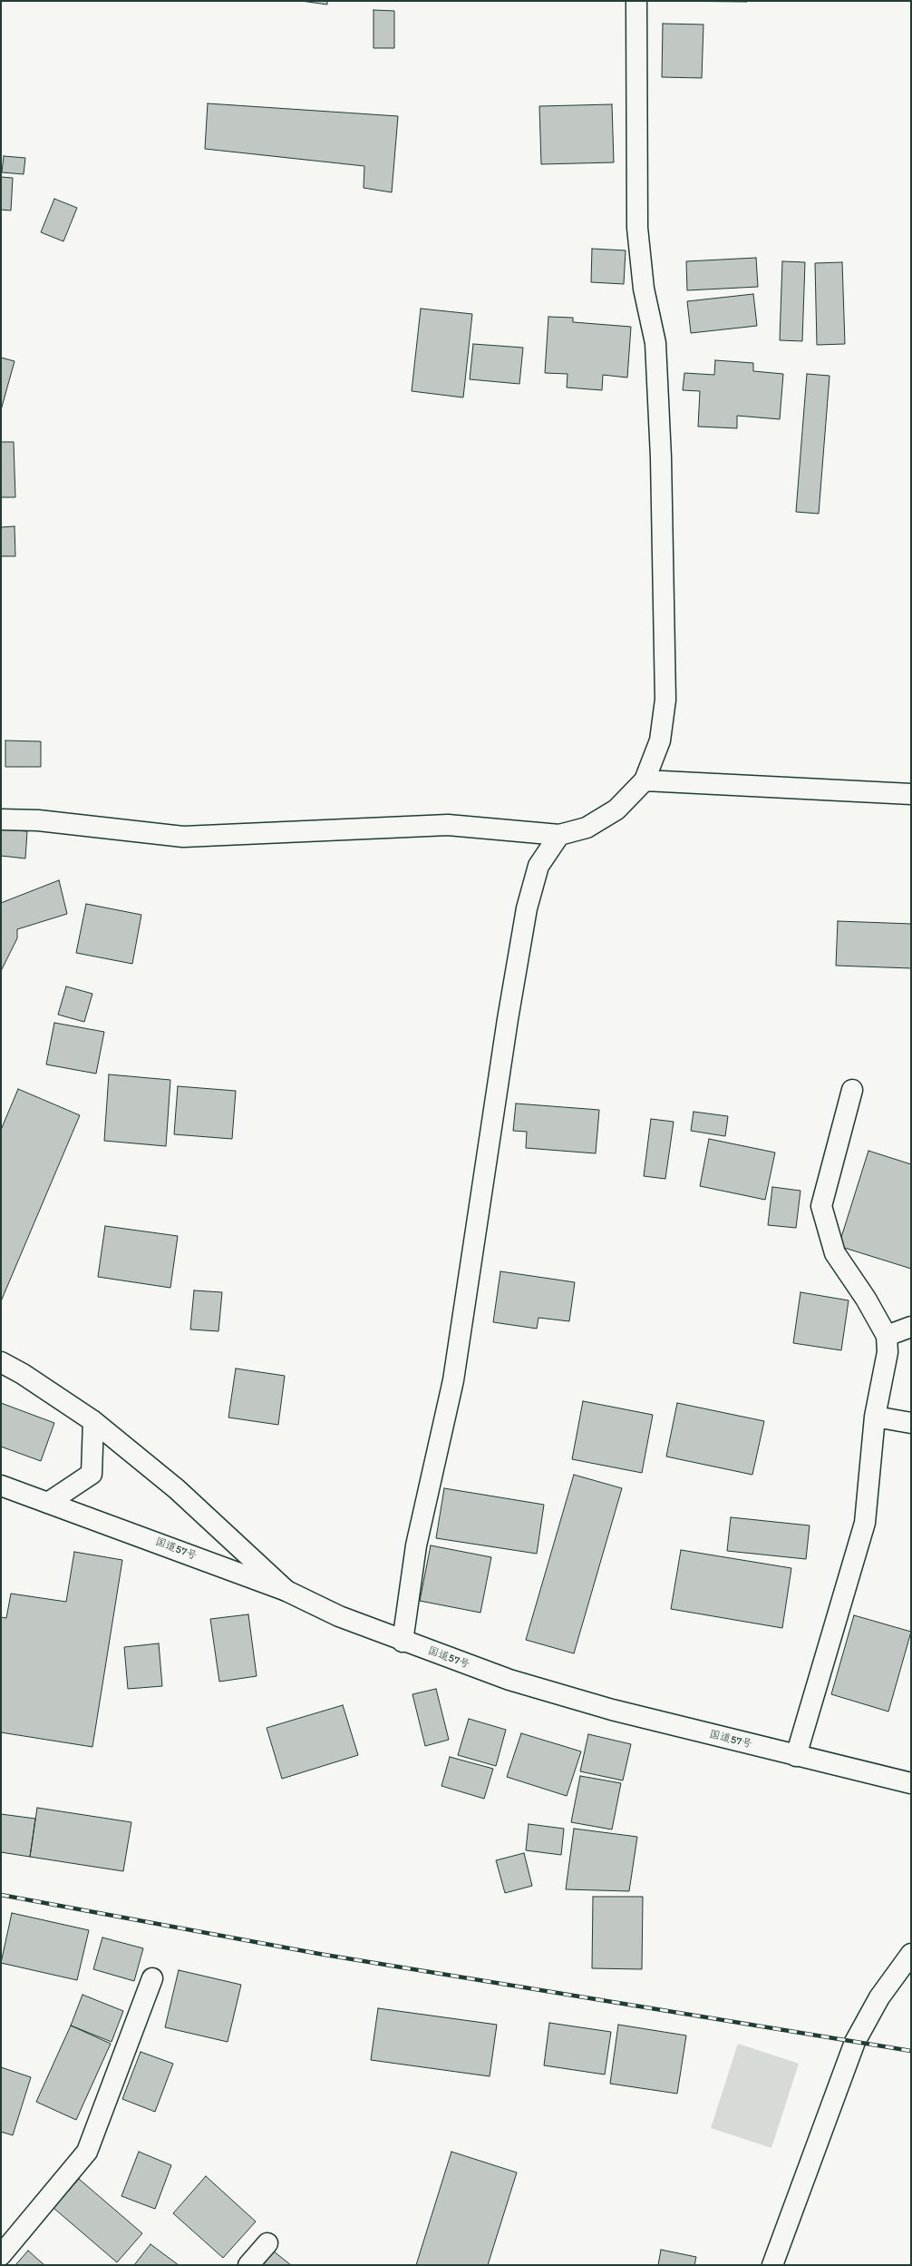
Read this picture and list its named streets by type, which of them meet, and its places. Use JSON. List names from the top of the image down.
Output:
{
  "streets": {
    "main road": ["国道57号"]
  }
}
